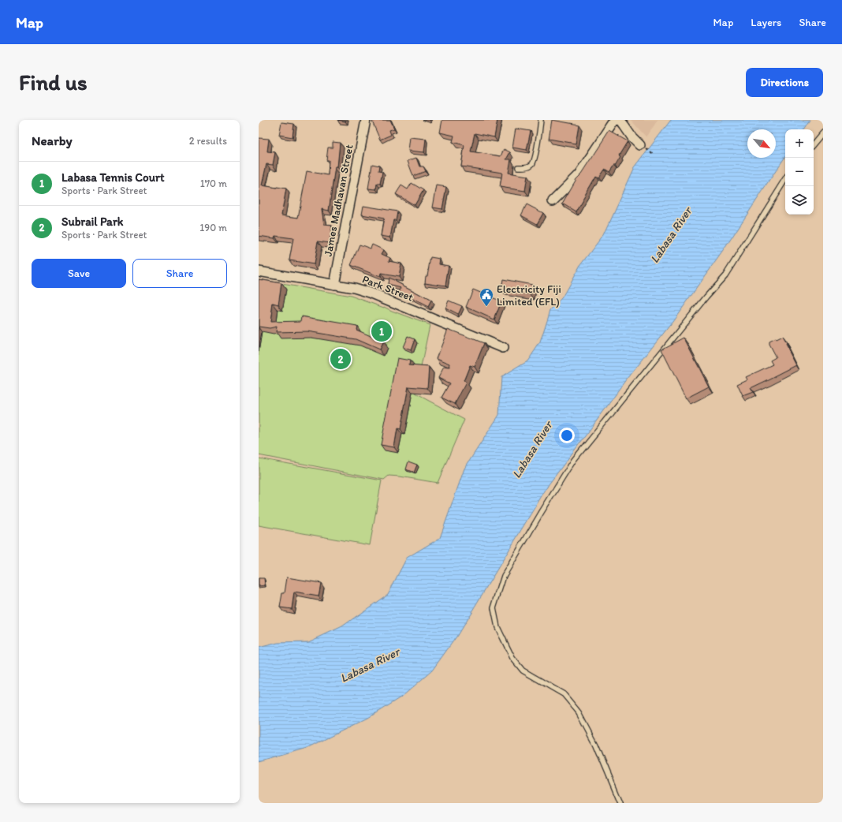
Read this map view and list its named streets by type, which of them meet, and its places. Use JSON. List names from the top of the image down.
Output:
{
  "streets": {
    "street": ["James Madhavan Street", "Park Street"]
  },
  "crossings": [
    ["James Madhavan Street", "Park Street"]
  ],
  "water": ["Labasa River"],
  "places": {
    "public building": ["Electricity Fiji Limited (EFL)"]
  },
  "north": "bottom right",
  "page": {
    "header": "Map",
    "nav": ["Map", "Layers", "Share"],
    "buttons": [
      "Directions",
      ["Save", "Share"]
    ],
    "title": "Find us",
    "heading": ["Nearby", "2 results"],
    "map_buttons": ["+", "−"],
    "list": [
      {
        "mark": "1",
        "name": "Labasa Tennis Court",
        "note": "Sports · Park Street",
        "value": "170 m"
      },
      {
        "mark": "2",
        "name": "Subrail Park",
        "note": "Sports · Park Street",
        "value": "190 m"
      }
    ],
    "pins": ["1", "2"]
  }
}
